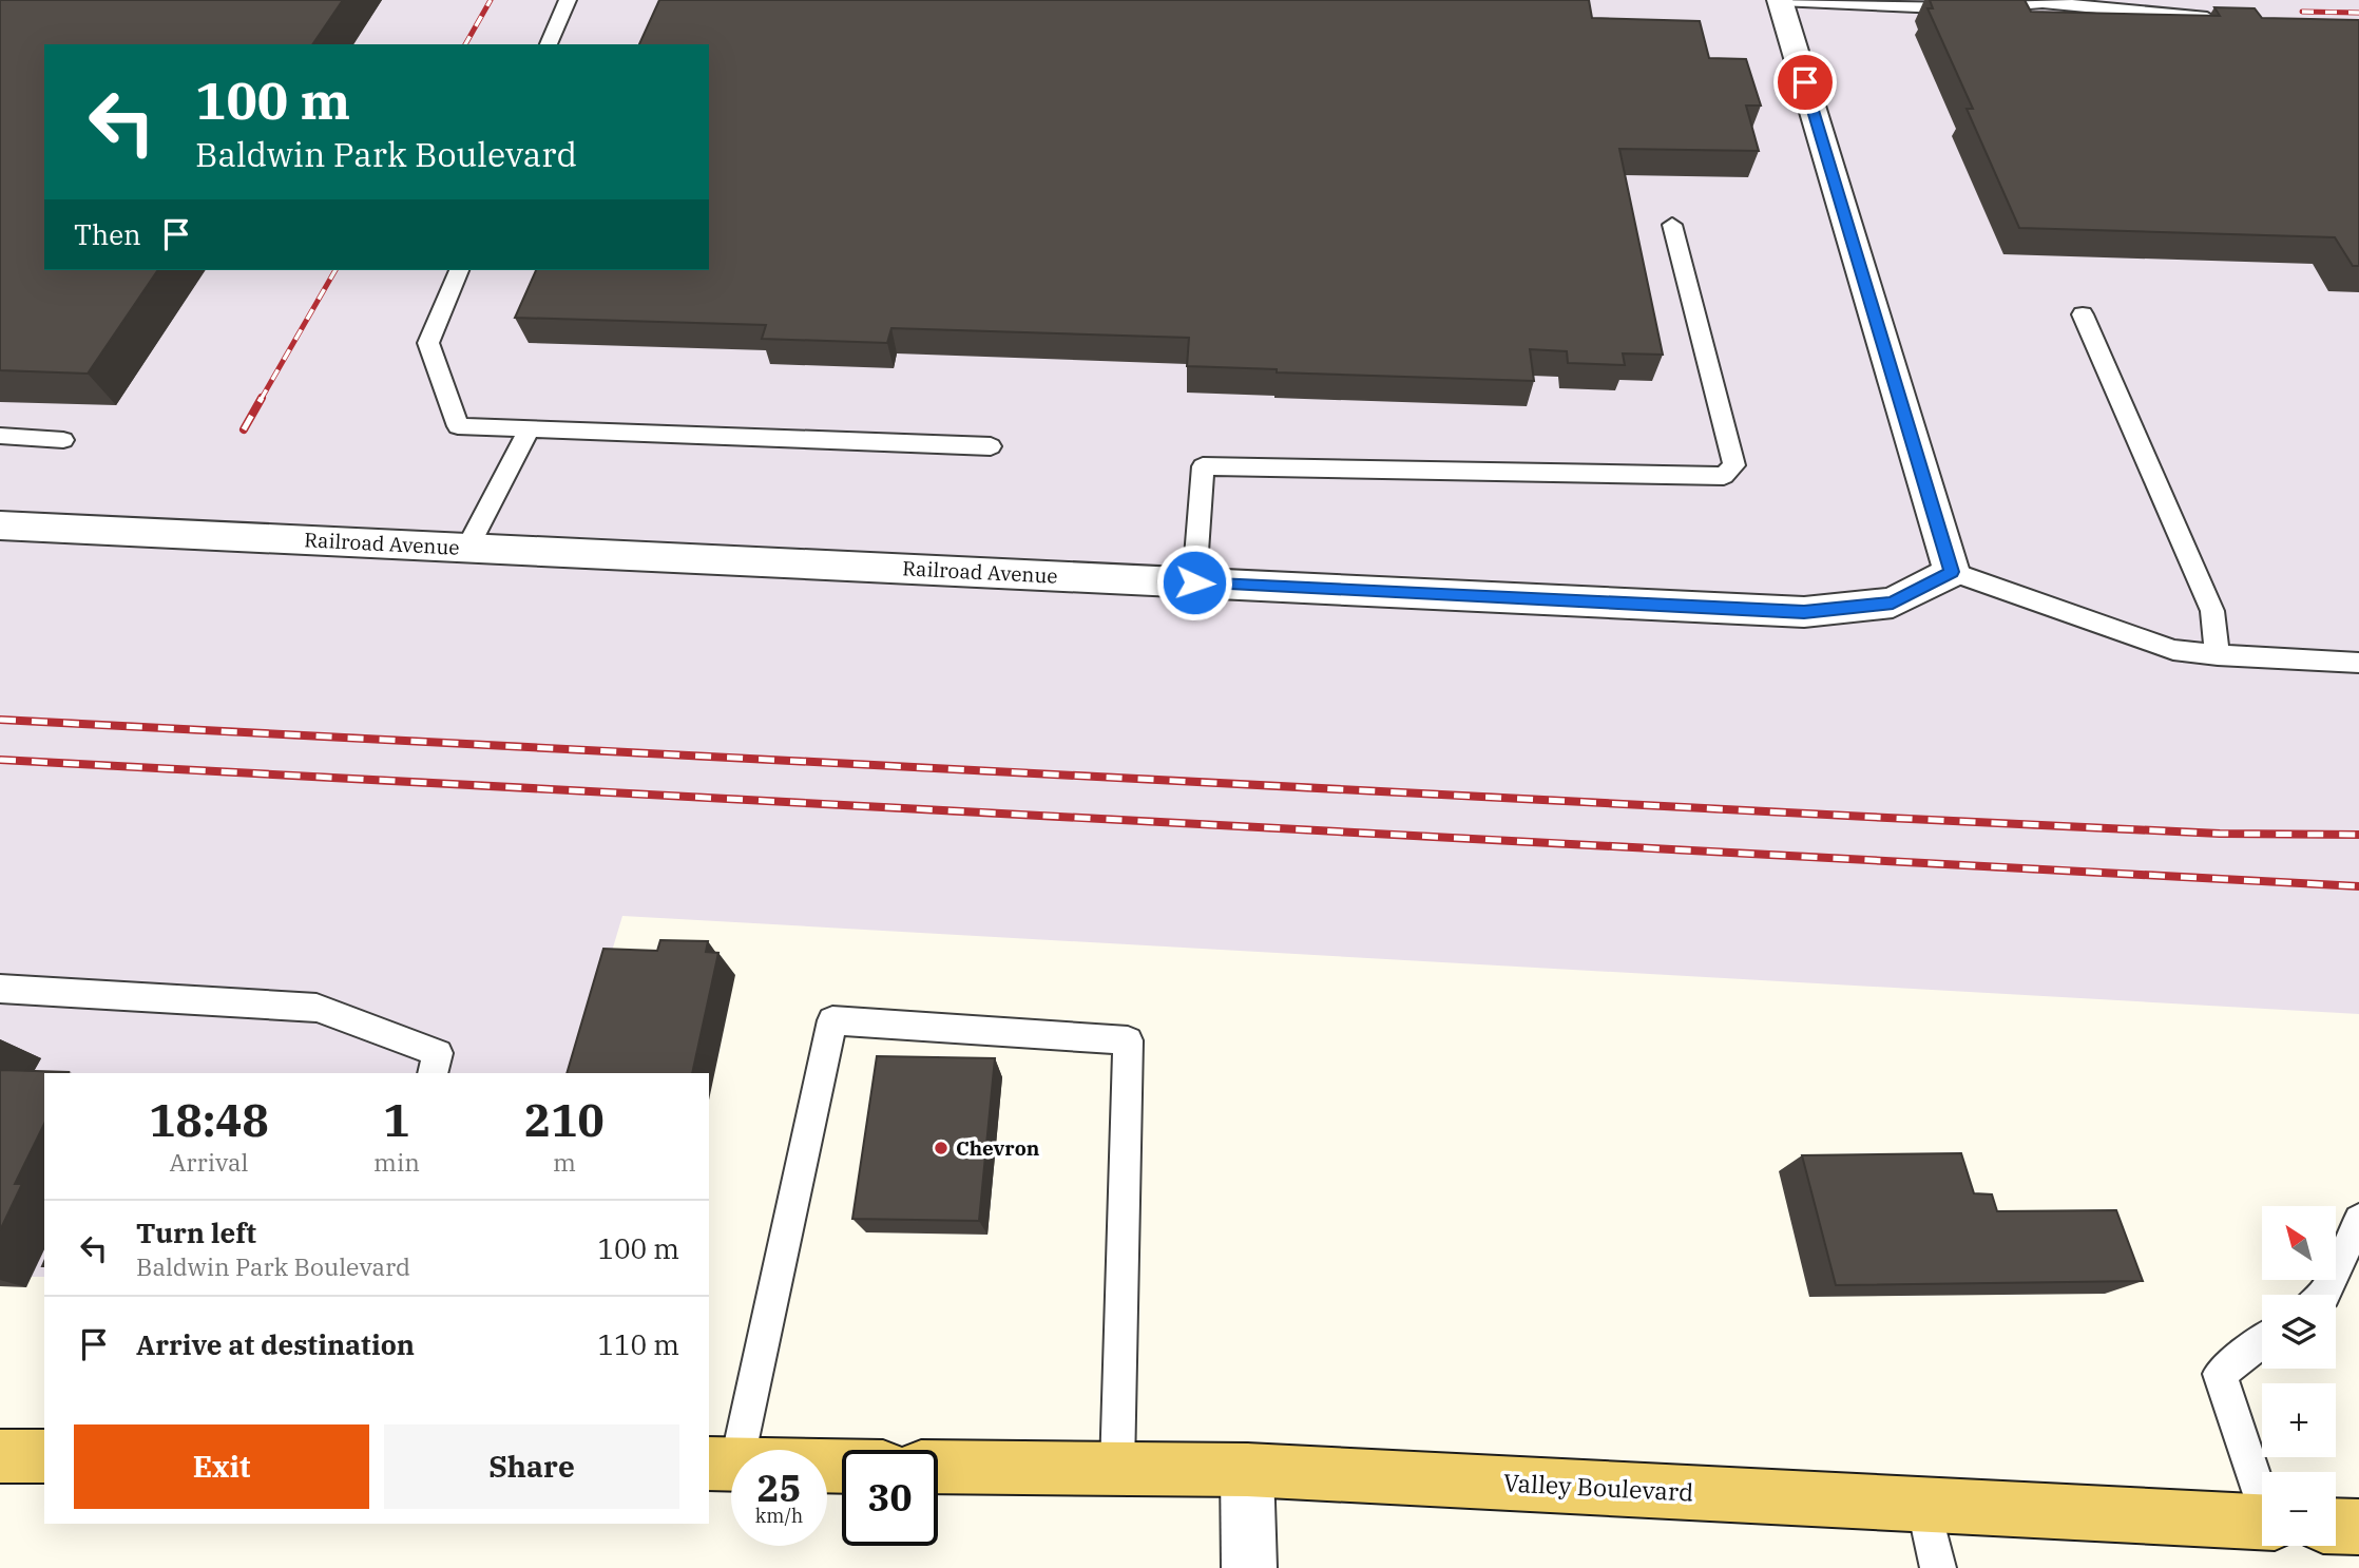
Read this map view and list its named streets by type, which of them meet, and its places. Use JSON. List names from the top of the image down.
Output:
{
  "streets": {
    "main road": ["Valley Boulevard"],
    "street": ["Railroad Avenue"]
  },
  "places": ["Chevron"],
  "north": "top left",
  "page": {
    "turn": ["100 m", "Baldwin Park Boulevard"],
    "then": "Then",
    "eta": [
      "18:48",
      "Arrival",
      "1",
      "min",
      "210",
      "m"
    ],
    "list": [
      {
        "name": "Turn left",
        "note": "Baldwin Park Boulevard",
        "value": "100 m"
      },
      {
        "name": "Arrive at destination",
        "value": "110 m"
      }
    ],
    "map_buttons": ["+", "−"],
    "buttons": ["Exit", "Share"],
    "speed": "25 km/h",
    "limit": "30"
  }
}
